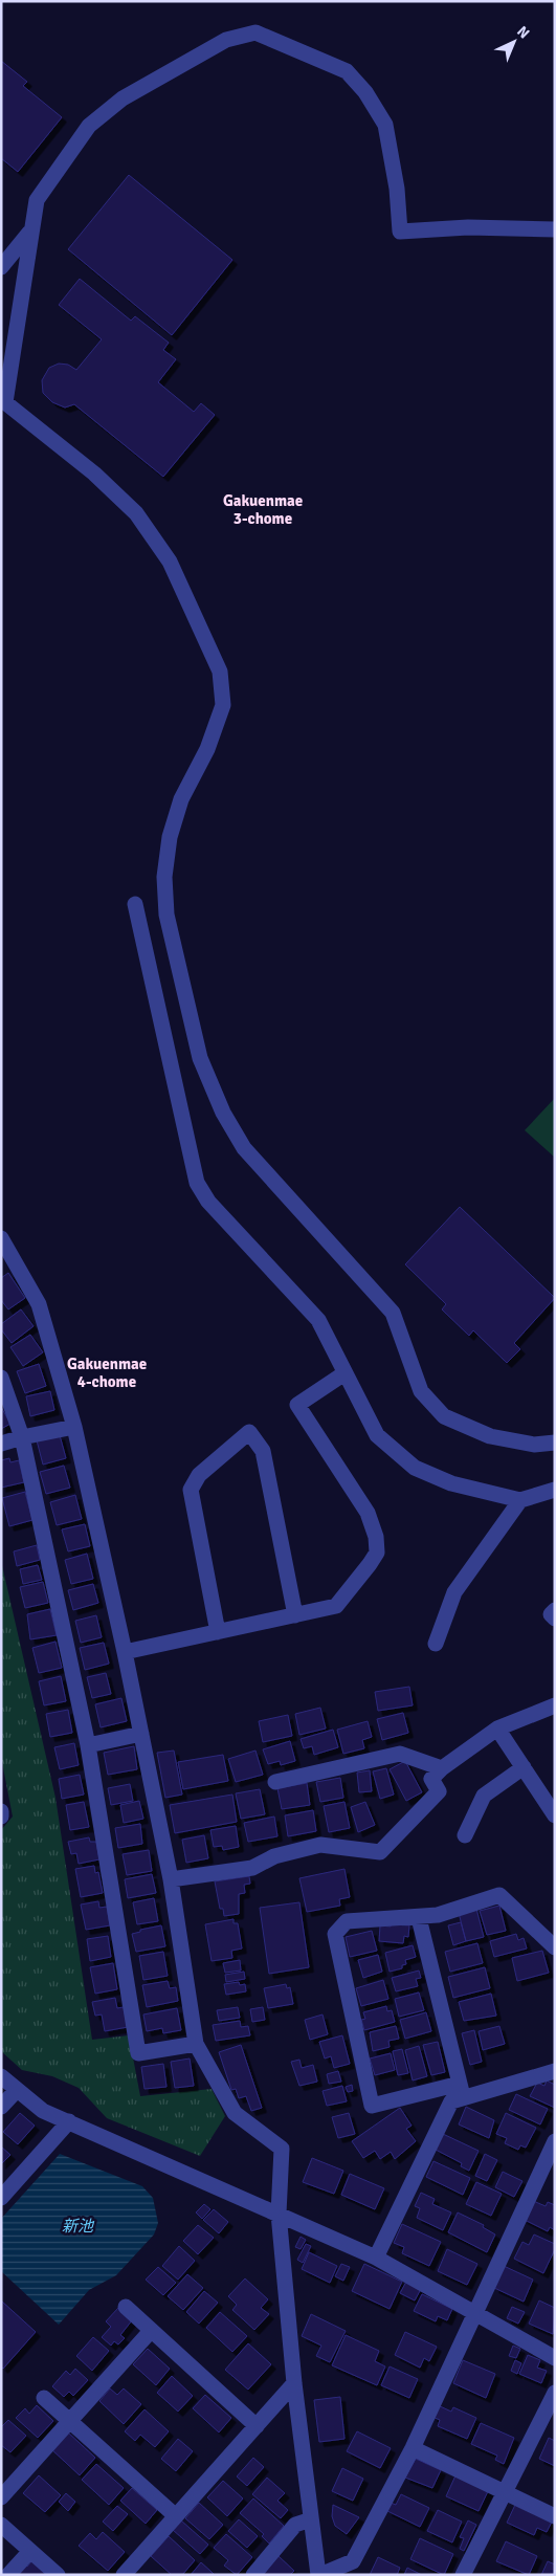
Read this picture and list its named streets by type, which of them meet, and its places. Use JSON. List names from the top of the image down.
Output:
{
  "districts": ["Gakuenmae 3-chome", "Gakuenmae 4-chome"],
  "water": ["新池"],
  "north": "top right"
}
